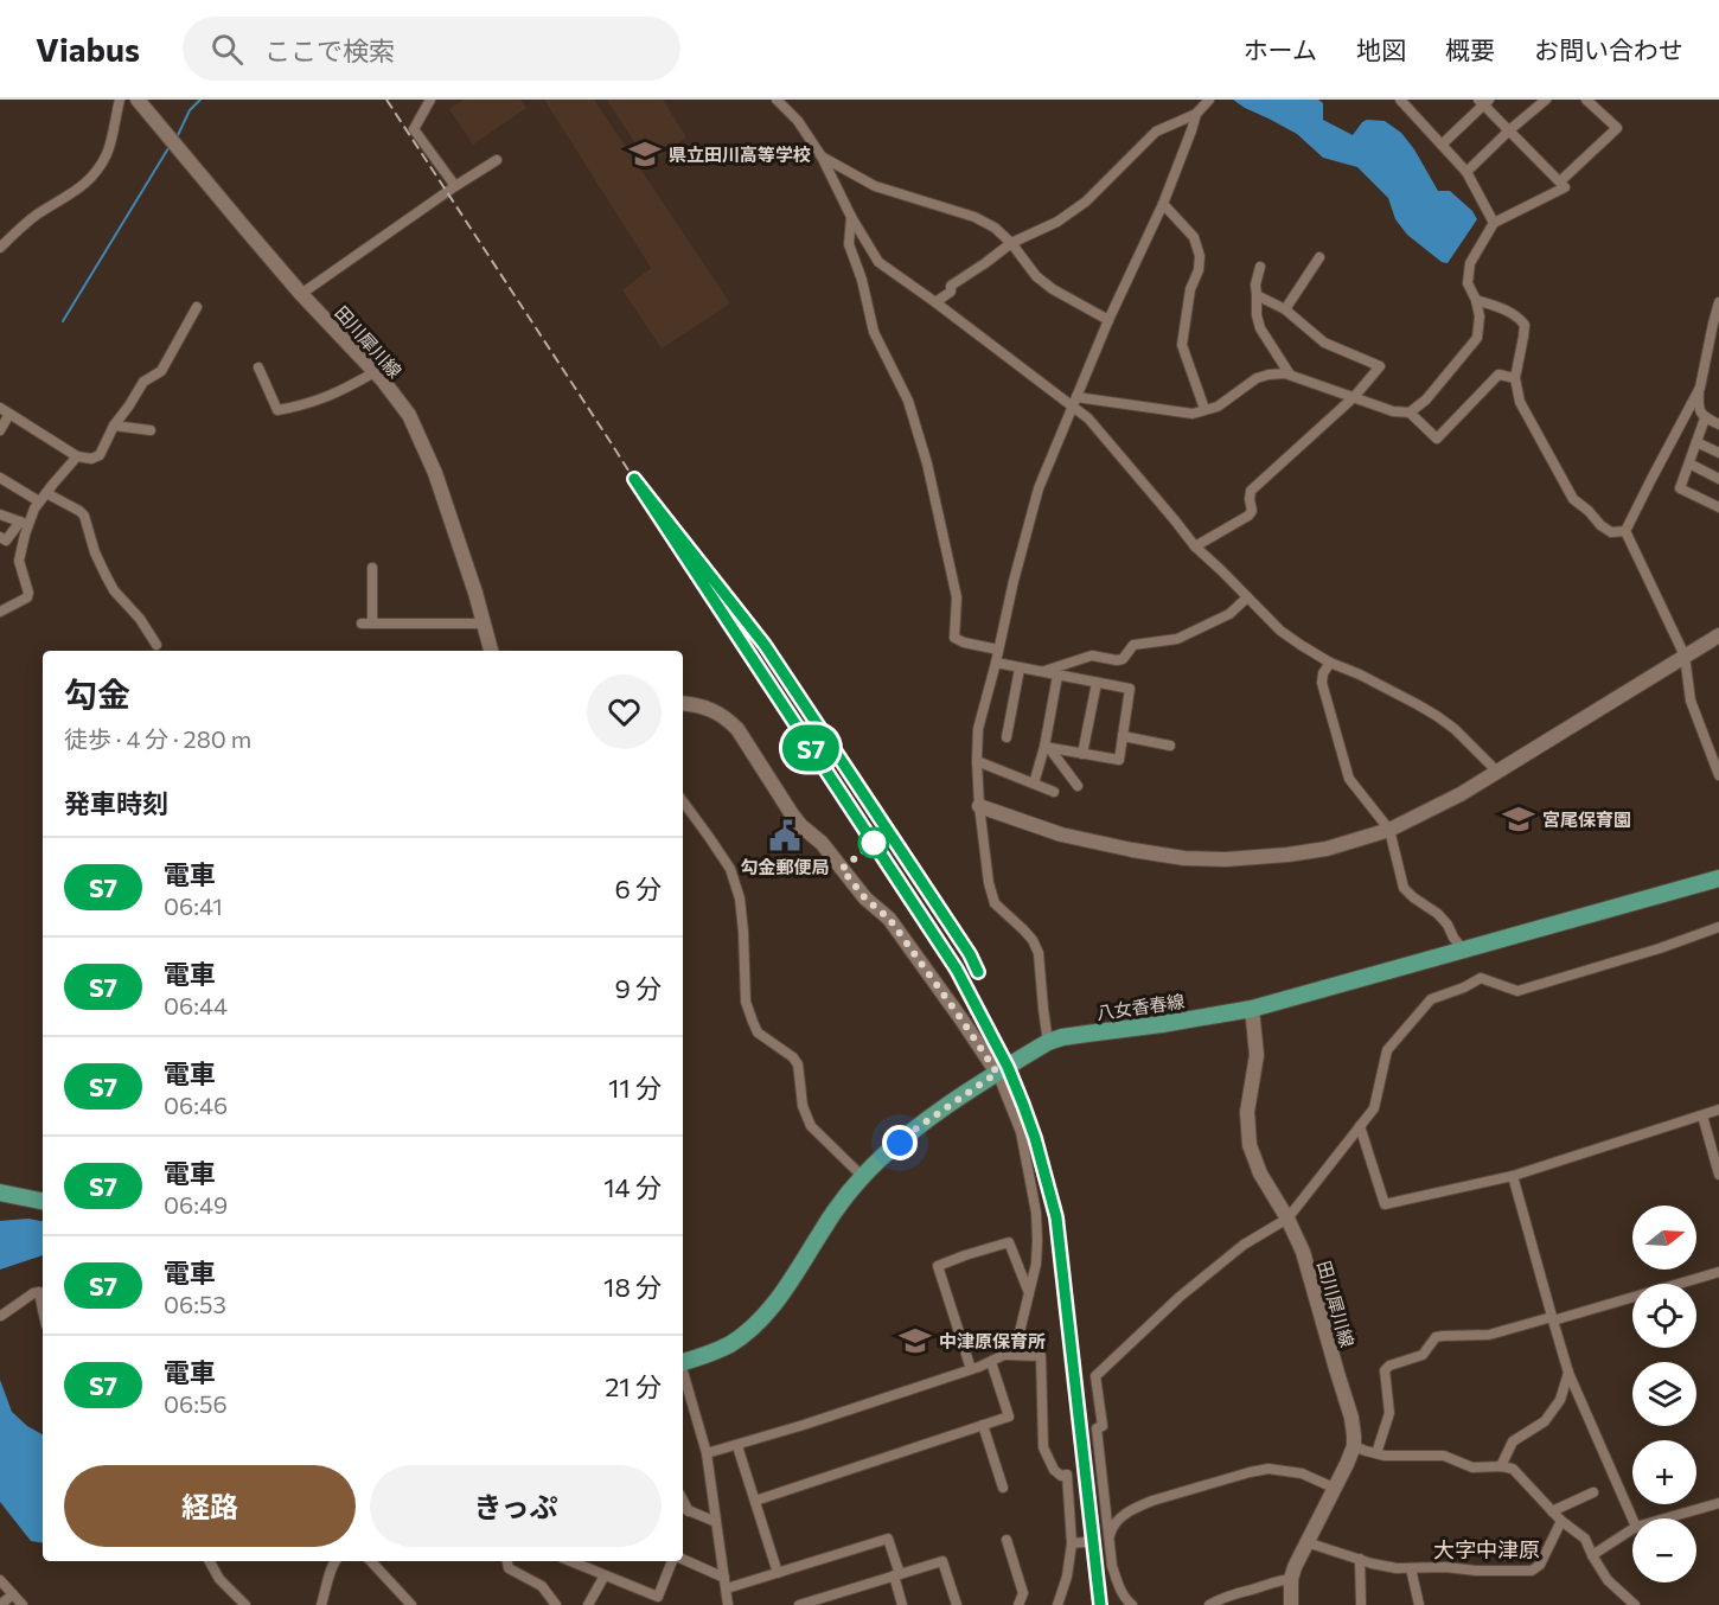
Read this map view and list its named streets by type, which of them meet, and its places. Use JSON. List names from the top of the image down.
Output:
{
  "streets": {
    "main road": ["田川犀川線", "八女香春線"]
  },
  "crossings": [
    ["田川犀川線", "八女香春線"]
  ],
  "districts": ["大字中津原"],
  "places": {
    "school or university": ["県立田川高等学校", "宮尾保育園", "中津原保育所"],
    "public building": ["勾金郵便局"]
  },
  "north": "right",
  "page": {
    "header": "Viabus",
    "search": "ここで検索",
    "nav": [
      "ホーム",
      "地図",
      "概要",
      "お問い合わせ"
    ],
    "on_map": "S7",
    "heading": [
      ["勾金", "徒歩 · 4 分 · 280 m"],
      "発車時刻"
    ],
    "list": [
      {
        "mark": "S7",
        "name": "電車",
        "note": "06:41",
        "value": "6 分"
      },
      {
        "mark": "S7",
        "name": "電車",
        "note": "06:44",
        "value": "9 分"
      },
      {
        "mark": "S7",
        "name": "電車",
        "note": "06:46",
        "value": "11 分"
      },
      {
        "mark": "S7",
        "name": "電車",
        "note": "06:49",
        "value": "14 分"
      },
      {
        "mark": "S7",
        "name": "電車",
        "note": "06:53",
        "value": "18 分"
      },
      {
        "mark": "S7",
        "name": "電車",
        "note": "06:56",
        "value": "21 分"
      }
    ],
    "map_buttons": ["+", "−"],
    "buttons": ["経路", "きっぷ"]
  }
}
